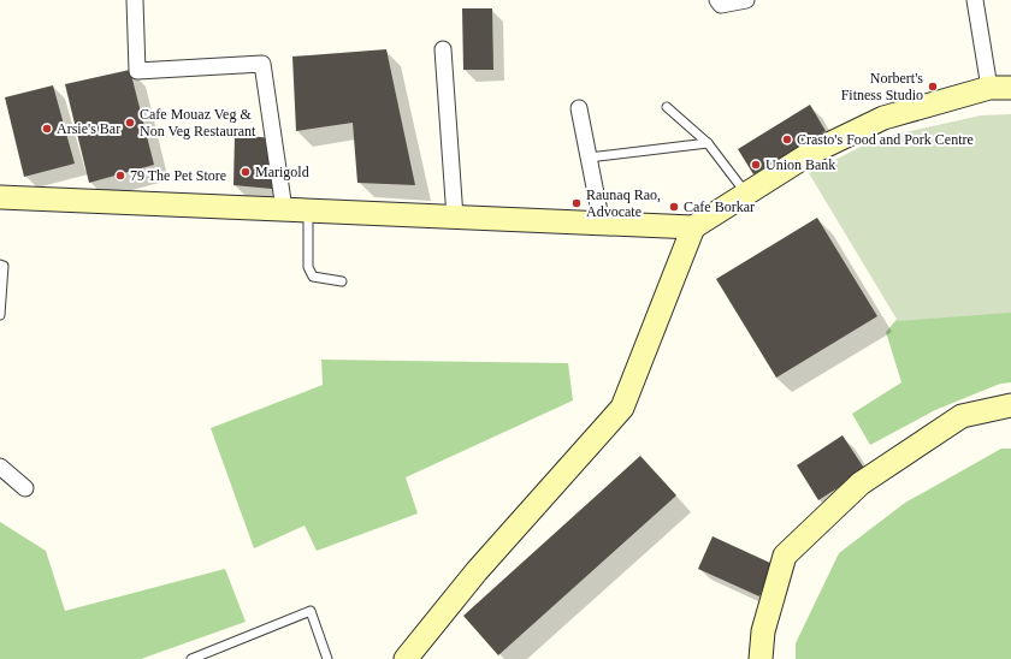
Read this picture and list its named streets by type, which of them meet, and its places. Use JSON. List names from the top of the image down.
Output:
{
  "places": [
    "Norbert's Fitness Studio",
    "Cafe Mouaz Veg & Non Veg Restaurant",
    "Arsie's Bar",
    "Crasto's Food and Pork Centre",
    "Union Bank",
    "Marigold",
    "79 The Pet Store",
    "Raunaq Rao, Advocate",
    "Cafe Borkar"
  ]
}
